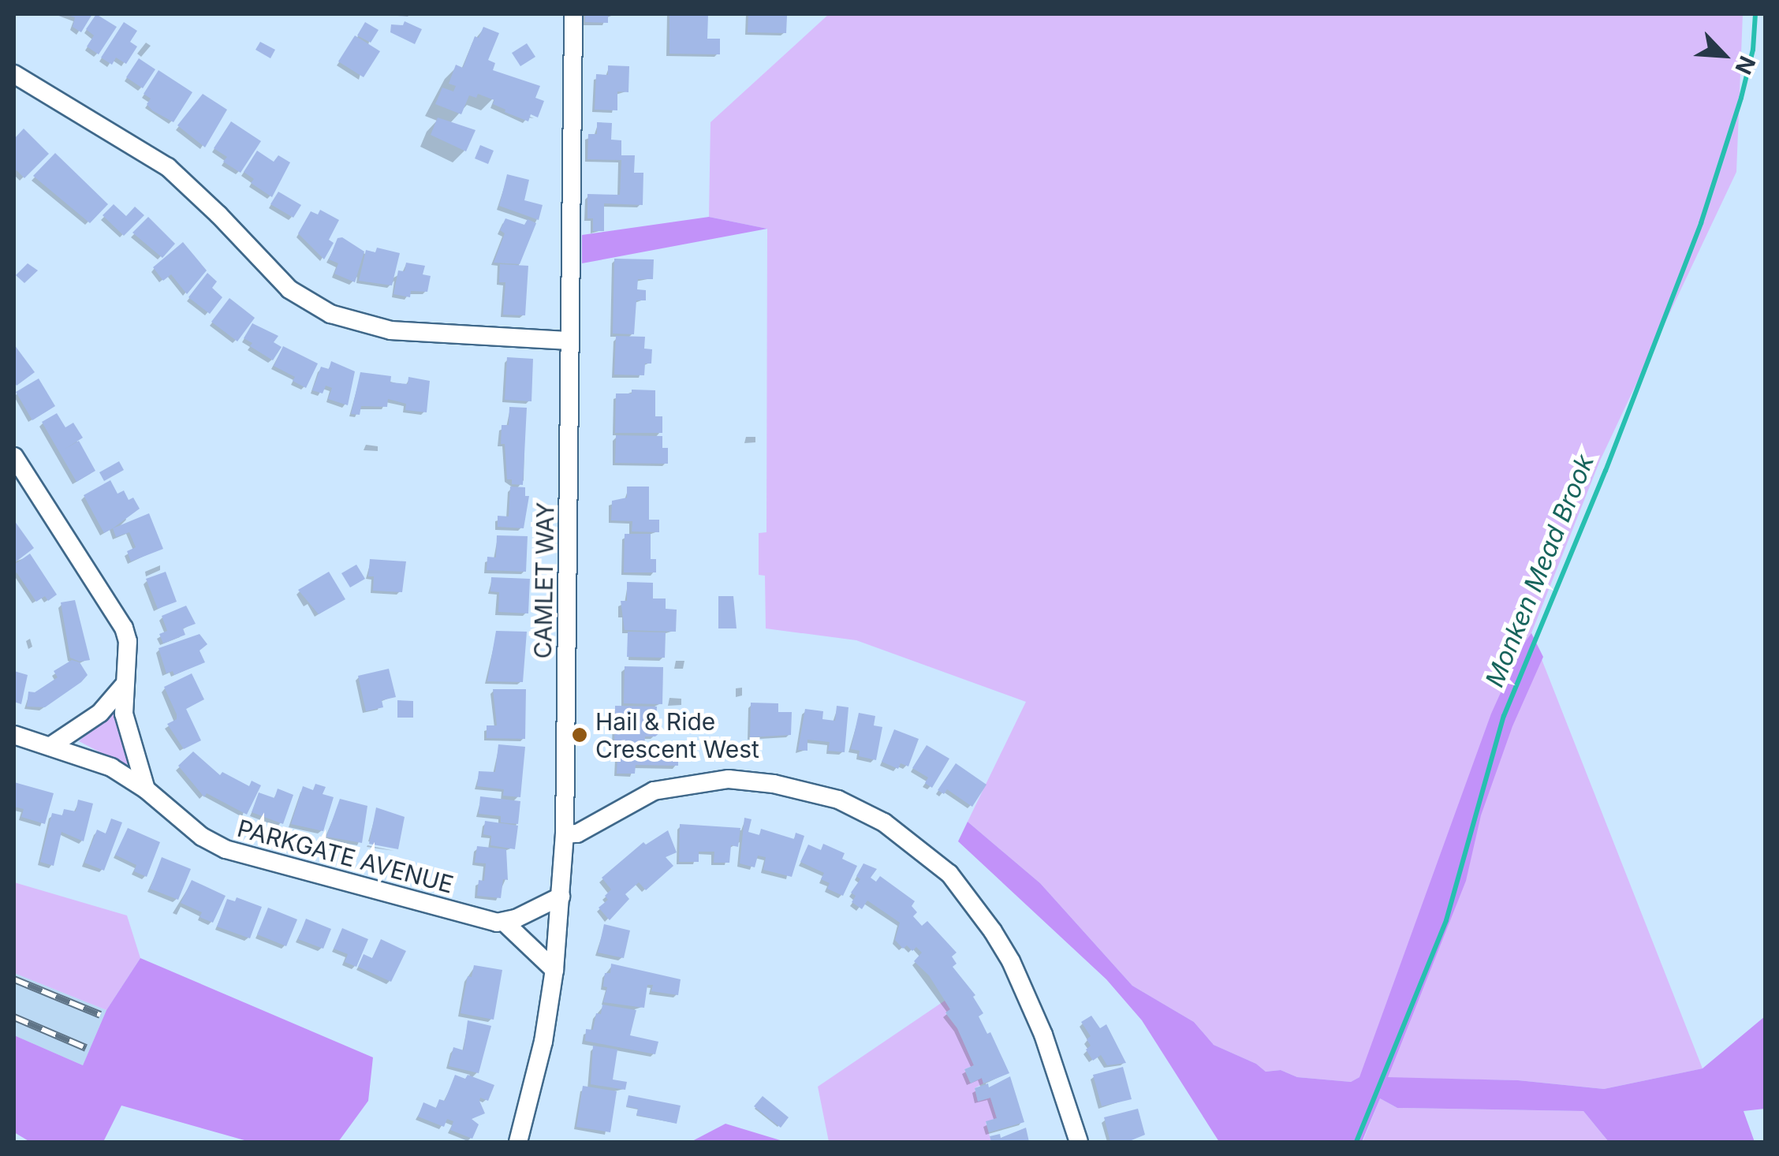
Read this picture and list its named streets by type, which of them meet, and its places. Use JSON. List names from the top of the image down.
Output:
{
  "streets": {
    "street": ["CAMLET WAY", "PARKGATE AVENUE"]
  },
  "crossings": [
    ["CAMLET WAY", "PARKGATE AVENUE"]
  ],
  "water": ["Monken Mead Brook"],
  "places": ["Hail & Ride Crescent West"],
  "north": "bottom right"
}
